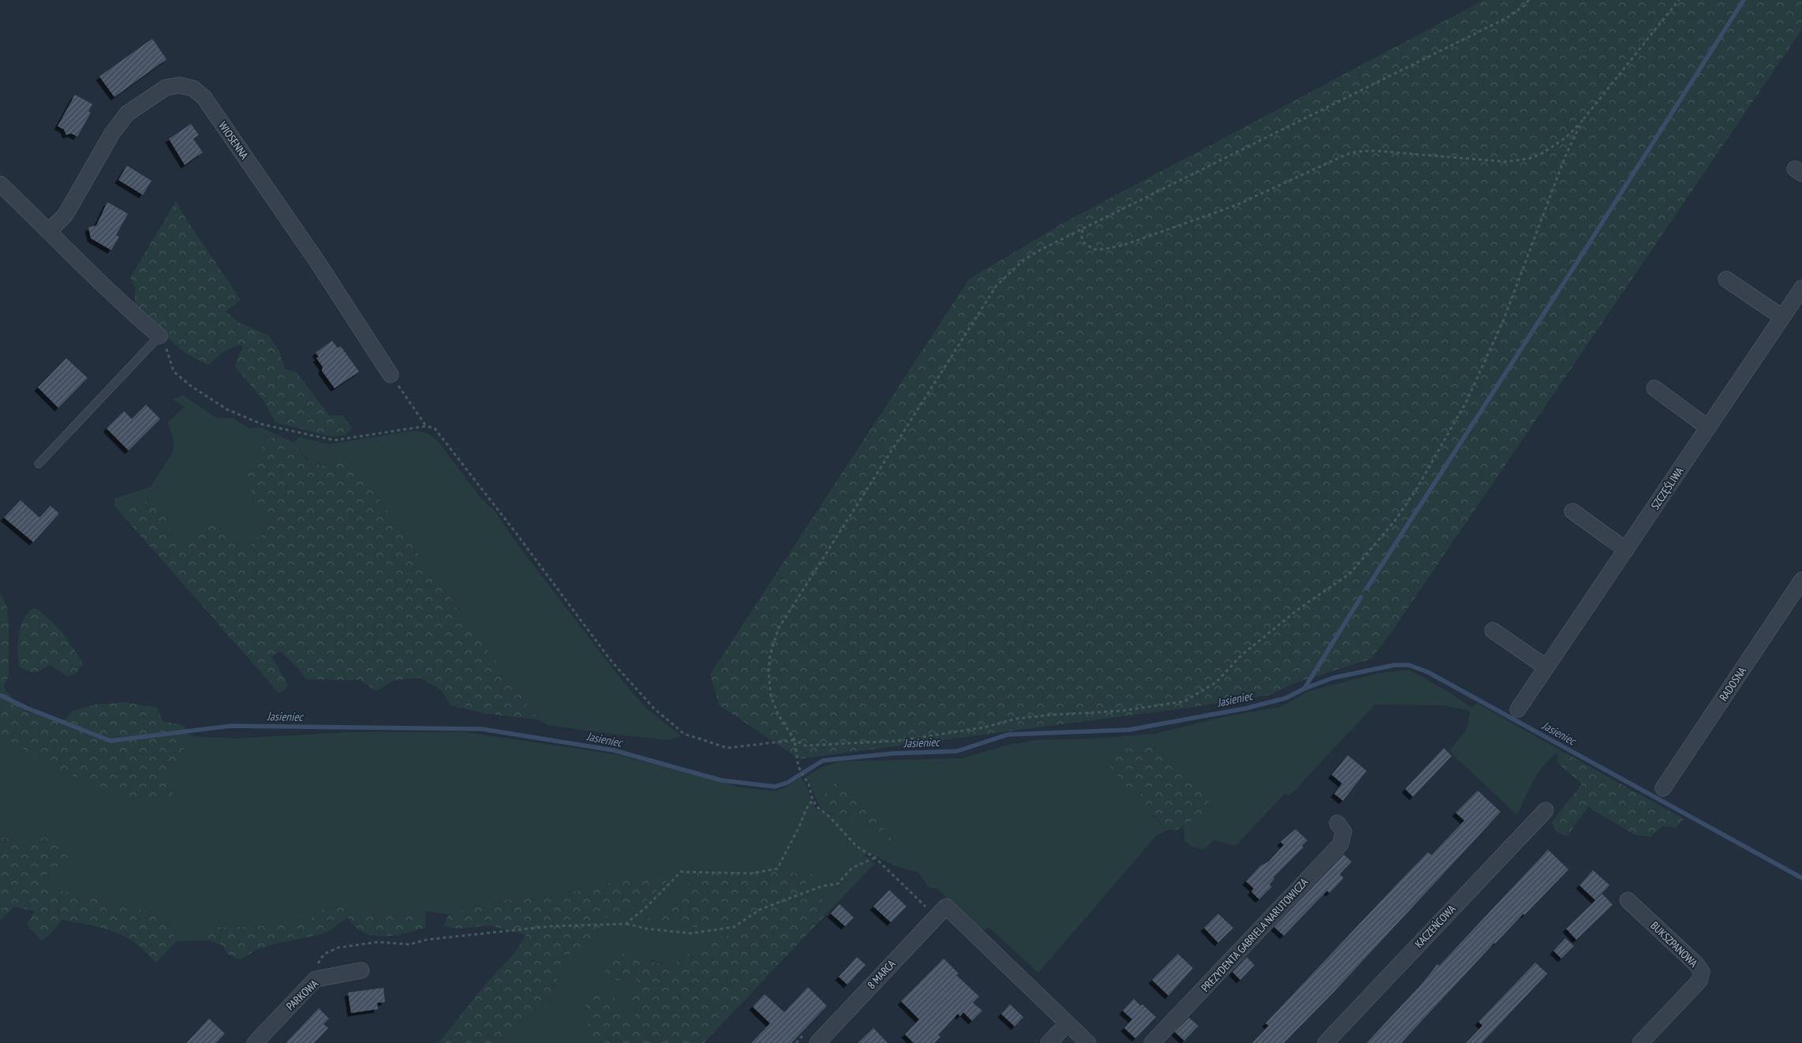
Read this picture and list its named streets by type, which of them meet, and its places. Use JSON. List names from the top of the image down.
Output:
{
  "streets": {
    "street": [
      "WIOSENNA",
      "SZCZĘŚLIWA",
      "RADOSNA",
      "KACZEŃCOWA",
      "PREZYDENTA GABRIELA NARUTOWICZA",
      "BUKSZPANOWA",
      "8 MARCA",
      "PARKOWA"
    ]
  },
  "water": ["Jasieniec"]
}
